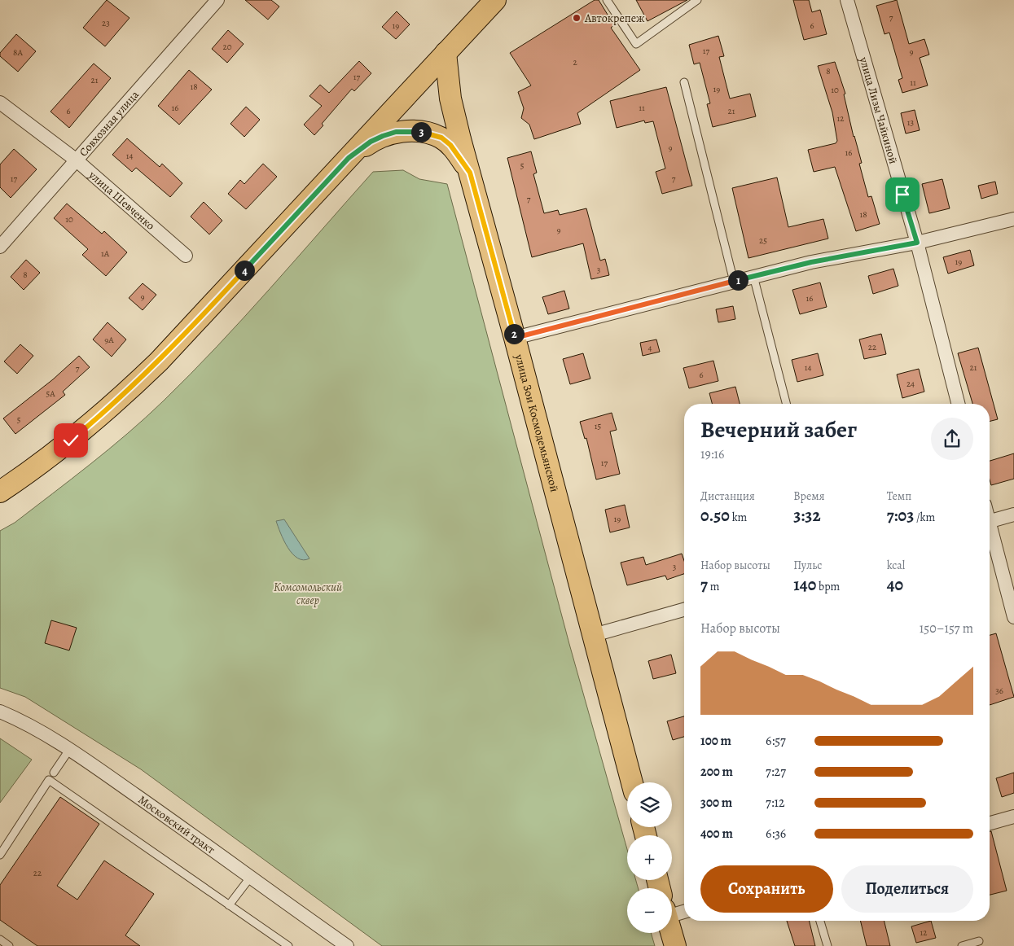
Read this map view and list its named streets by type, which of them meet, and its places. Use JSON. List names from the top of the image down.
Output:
{
  "streets": {
    "main road": ["улица Зои Космодемьянской"],
    "street": [
      "улица Лизы Чайкиной",
      "Совхозная улица",
      "улица Шевченко",
      "Московский тракт"
    ]
  },
  "crossings": [
    ["Совхозная улица", "улица Шевченко"]
  ],
  "parks": ["Комсомольский сквер"],
  "places": ["Автокрепеж"],
  "house_numbers": [
    "7",
    "23",
    "19",
    "6",
    "20",
    "17",
    "9",
    "8А",
    "2",
    "8",
    "17",
    "21",
    "11",
    "18",
    "19",
    "10",
    "16",
    "11",
    "6",
    "21",
    "12",
    "13",
    "9",
    "16",
    "14",
    "5",
    "17",
    "7",
    "7",
    "18",
    "10",
    "9",
    "25",
    "1А",
    "19",
    "3",
    "8",
    "9",
    "16",
    "9А",
    "22",
    "4",
    "14",
    "21",
    "7",
    "6",
    "24",
    "5А",
    "5",
    "15",
    "17",
    "19",
    "3",
    "36",
    "22",
    "12"
  ],
  "page": {
    "pins": [
      "3",
      "4",
      "1",
      "2"
    ],
    "heading": ["Вечерний забег", "19:16"],
    "stats": [
      ["Дистанция", "0.50 km"],
      ["Время", "3:32"],
      ["Темп", "7:03 /km"],
      ["Набор высоты", "7 m"],
      ["Пульс", "140 bpm"],
      ["kcal", "40"]
    ],
    "chart": ["Набор высоты", "150–157 m"],
    "list": [
      {
        "name": "100 m",
        "note": "6:57"
      },
      {
        "name": "200 m",
        "note": "7:27"
      },
      {
        "name": "300 m",
        "note": "7:12"
      },
      {
        "name": "400 m",
        "note": "6:36"
      }
    ],
    "map_buttons": ["+", "−"],
    "buttons": ["Сохранить", "Поделиться"]
  }
}
